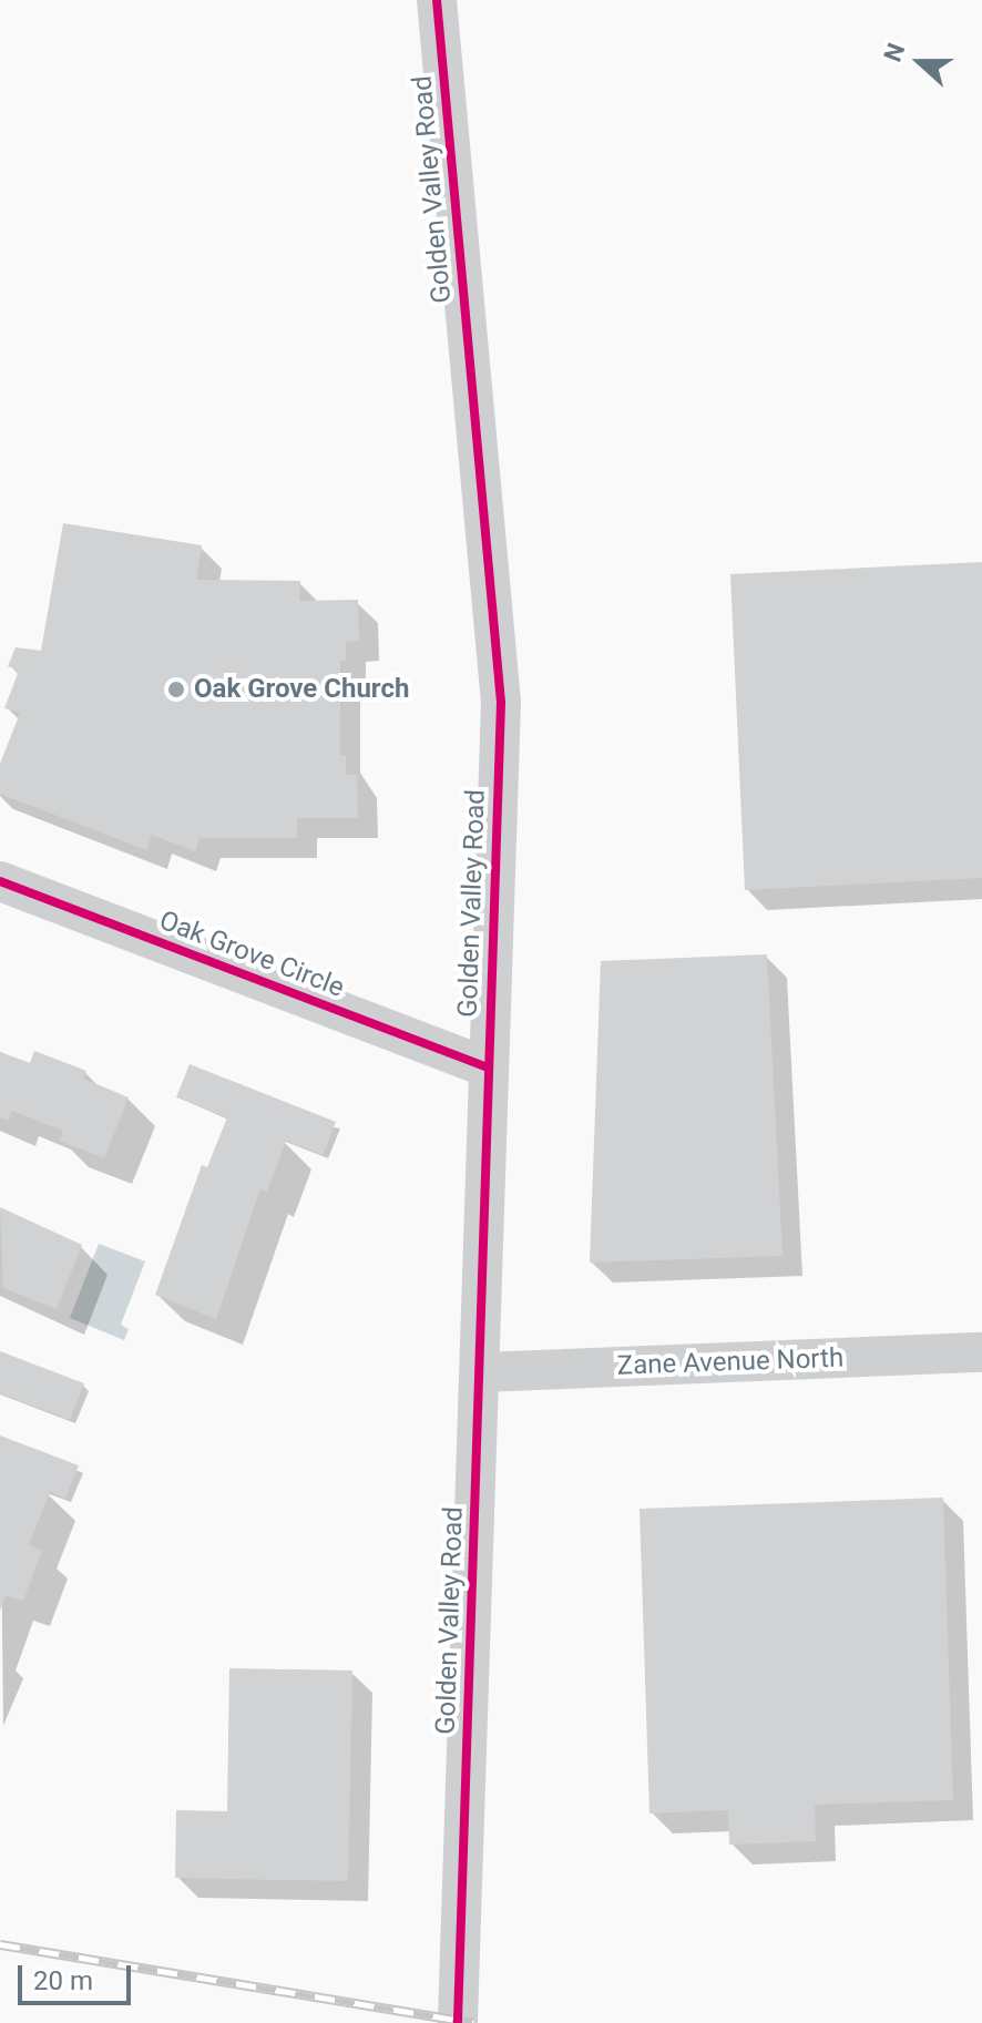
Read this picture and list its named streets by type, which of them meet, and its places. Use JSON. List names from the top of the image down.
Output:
{
  "streets": {
    "street": ["Golden Valley Road", "Oak Grove Circle", "Zane Avenue North"]
  },
  "crossings": [
    ["Golden Valley Road", "Oak Grove Circle"],
    ["Golden Valley Road", "Zane Avenue North"]
  ],
  "places": ["Oak Grove Church"],
  "scale_bar": "20 m",
  "north": "left"
}
